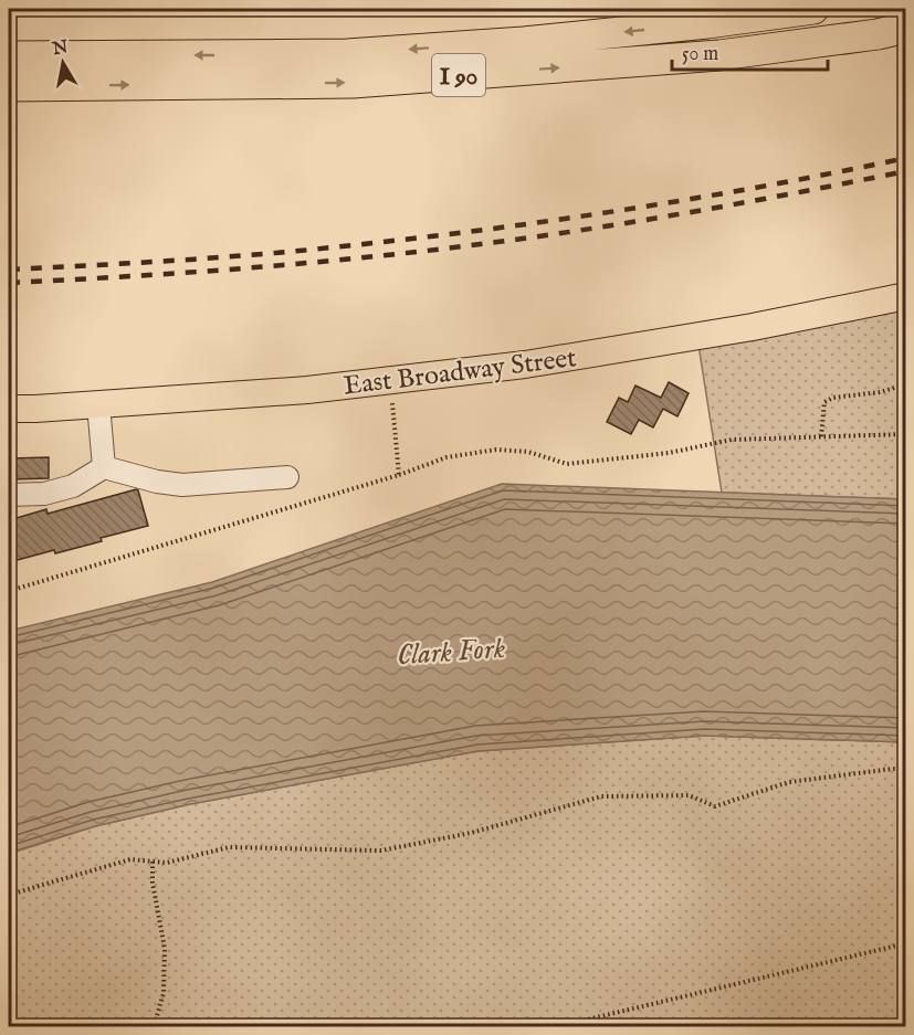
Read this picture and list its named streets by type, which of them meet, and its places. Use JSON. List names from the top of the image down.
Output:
{
  "streets": {
    "highway": ["I 90"],
    "main road": ["East Broadway Street"]
  },
  "water": ["Clark Fork"],
  "scale_bar": "50 m",
  "north": "top"
}
